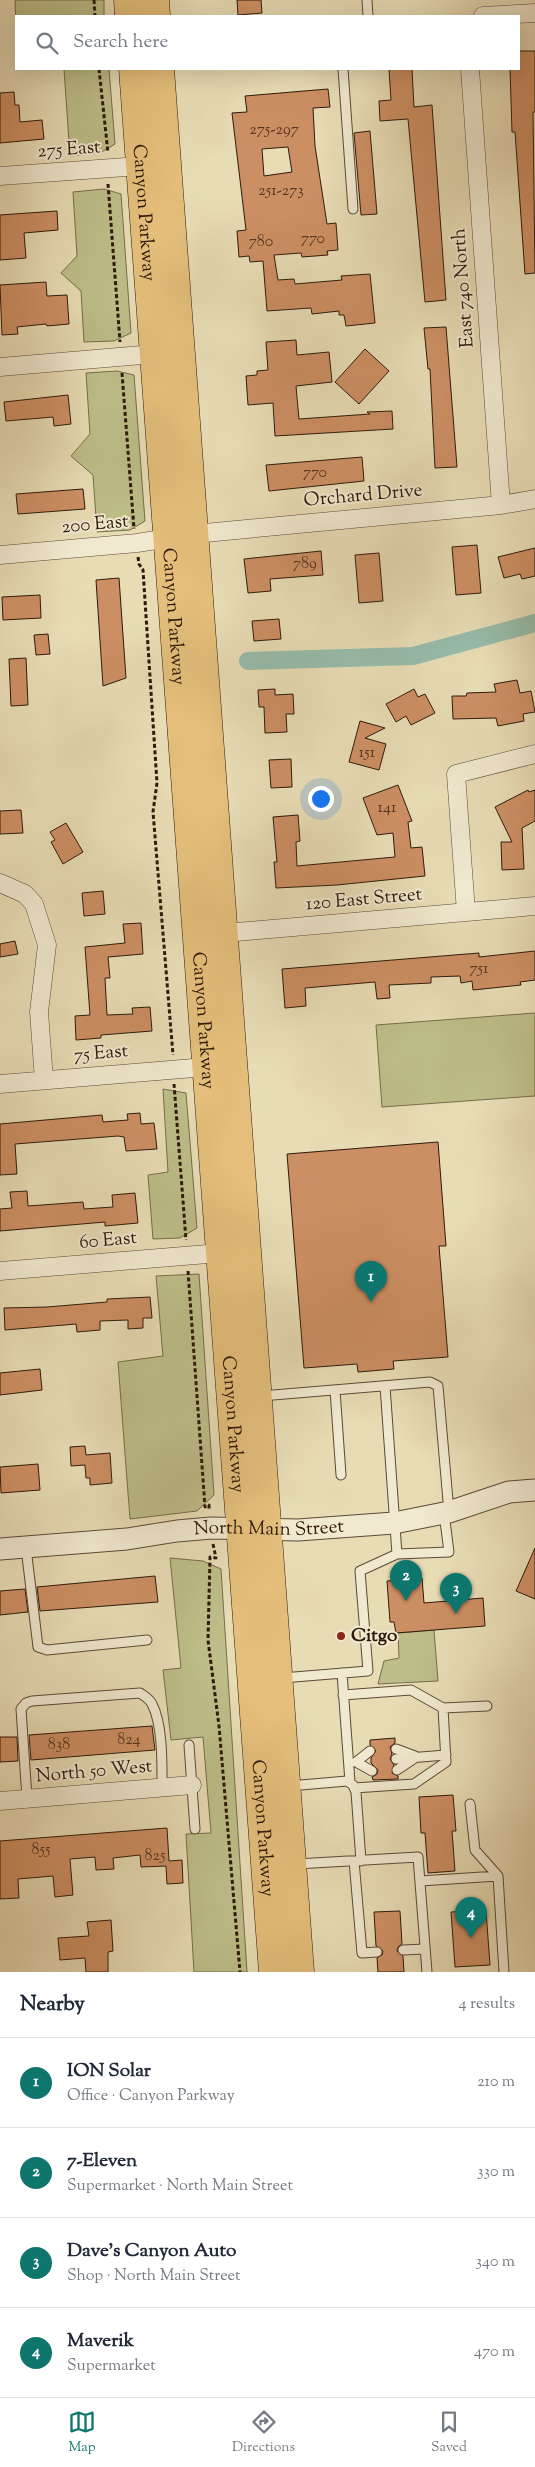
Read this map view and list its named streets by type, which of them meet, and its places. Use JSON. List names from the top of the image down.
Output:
{
  "streets": {
    "highway": ["Canyon Parkway"],
    "street": [
      "275 East",
      "East 740 North",
      "Orchard Drive",
      "200 East",
      "120 East Street",
      "75 East",
      "60 East",
      "North Main Street",
      "North 50 West"
    ]
  },
  "crossings": [
    ["275 East", "Canyon Parkway"],
    ["Canyon Parkway", "Orchard Drive"],
    ["Canyon Parkway", "200 East"],
    ["Canyon Parkway", "120 East Street"],
    ["Canyon Parkway", "75 East"],
    ["Canyon Parkway", "60 East"],
    ["Canyon Parkway", "North Main Street"],
    ["East 740 North", "Orchard Drive"],
    ["Orchard Drive", "200 East"]
  ],
  "places": ["Citgo"],
  "house_numbers": [
    "275-297",
    "251-273",
    "770",
    "780",
    "770",
    "789",
    "151",
    "141",
    "751",
    "824",
    "838",
    "855",
    "825"
  ],
  "page": {
    "search": "Search here",
    "pins": [
      "1",
      "2",
      "3",
      "4"
    ],
    "heading": ["Nearby", "4 results"],
    "list": [
      {
        "mark": "1",
        "name": "ION Solar",
        "note": "Office · Canyon Parkway",
        "value": "210 m"
      },
      {
        "mark": "2",
        "name": "7-Eleven",
        "note": "Supermarket · North Main Street",
        "value": "330 m"
      },
      {
        "mark": "3",
        "name": "Dave's Canyon Auto",
        "note": "Shop · North Main Street",
        "value": "340 m"
      },
      {
        "mark": "4",
        "name": "Maverik",
        "note": "Supermarket",
        "value": "470 m"
      }
    ],
    "nav": ["Map", "Directions", "Saved"]
  }
}
